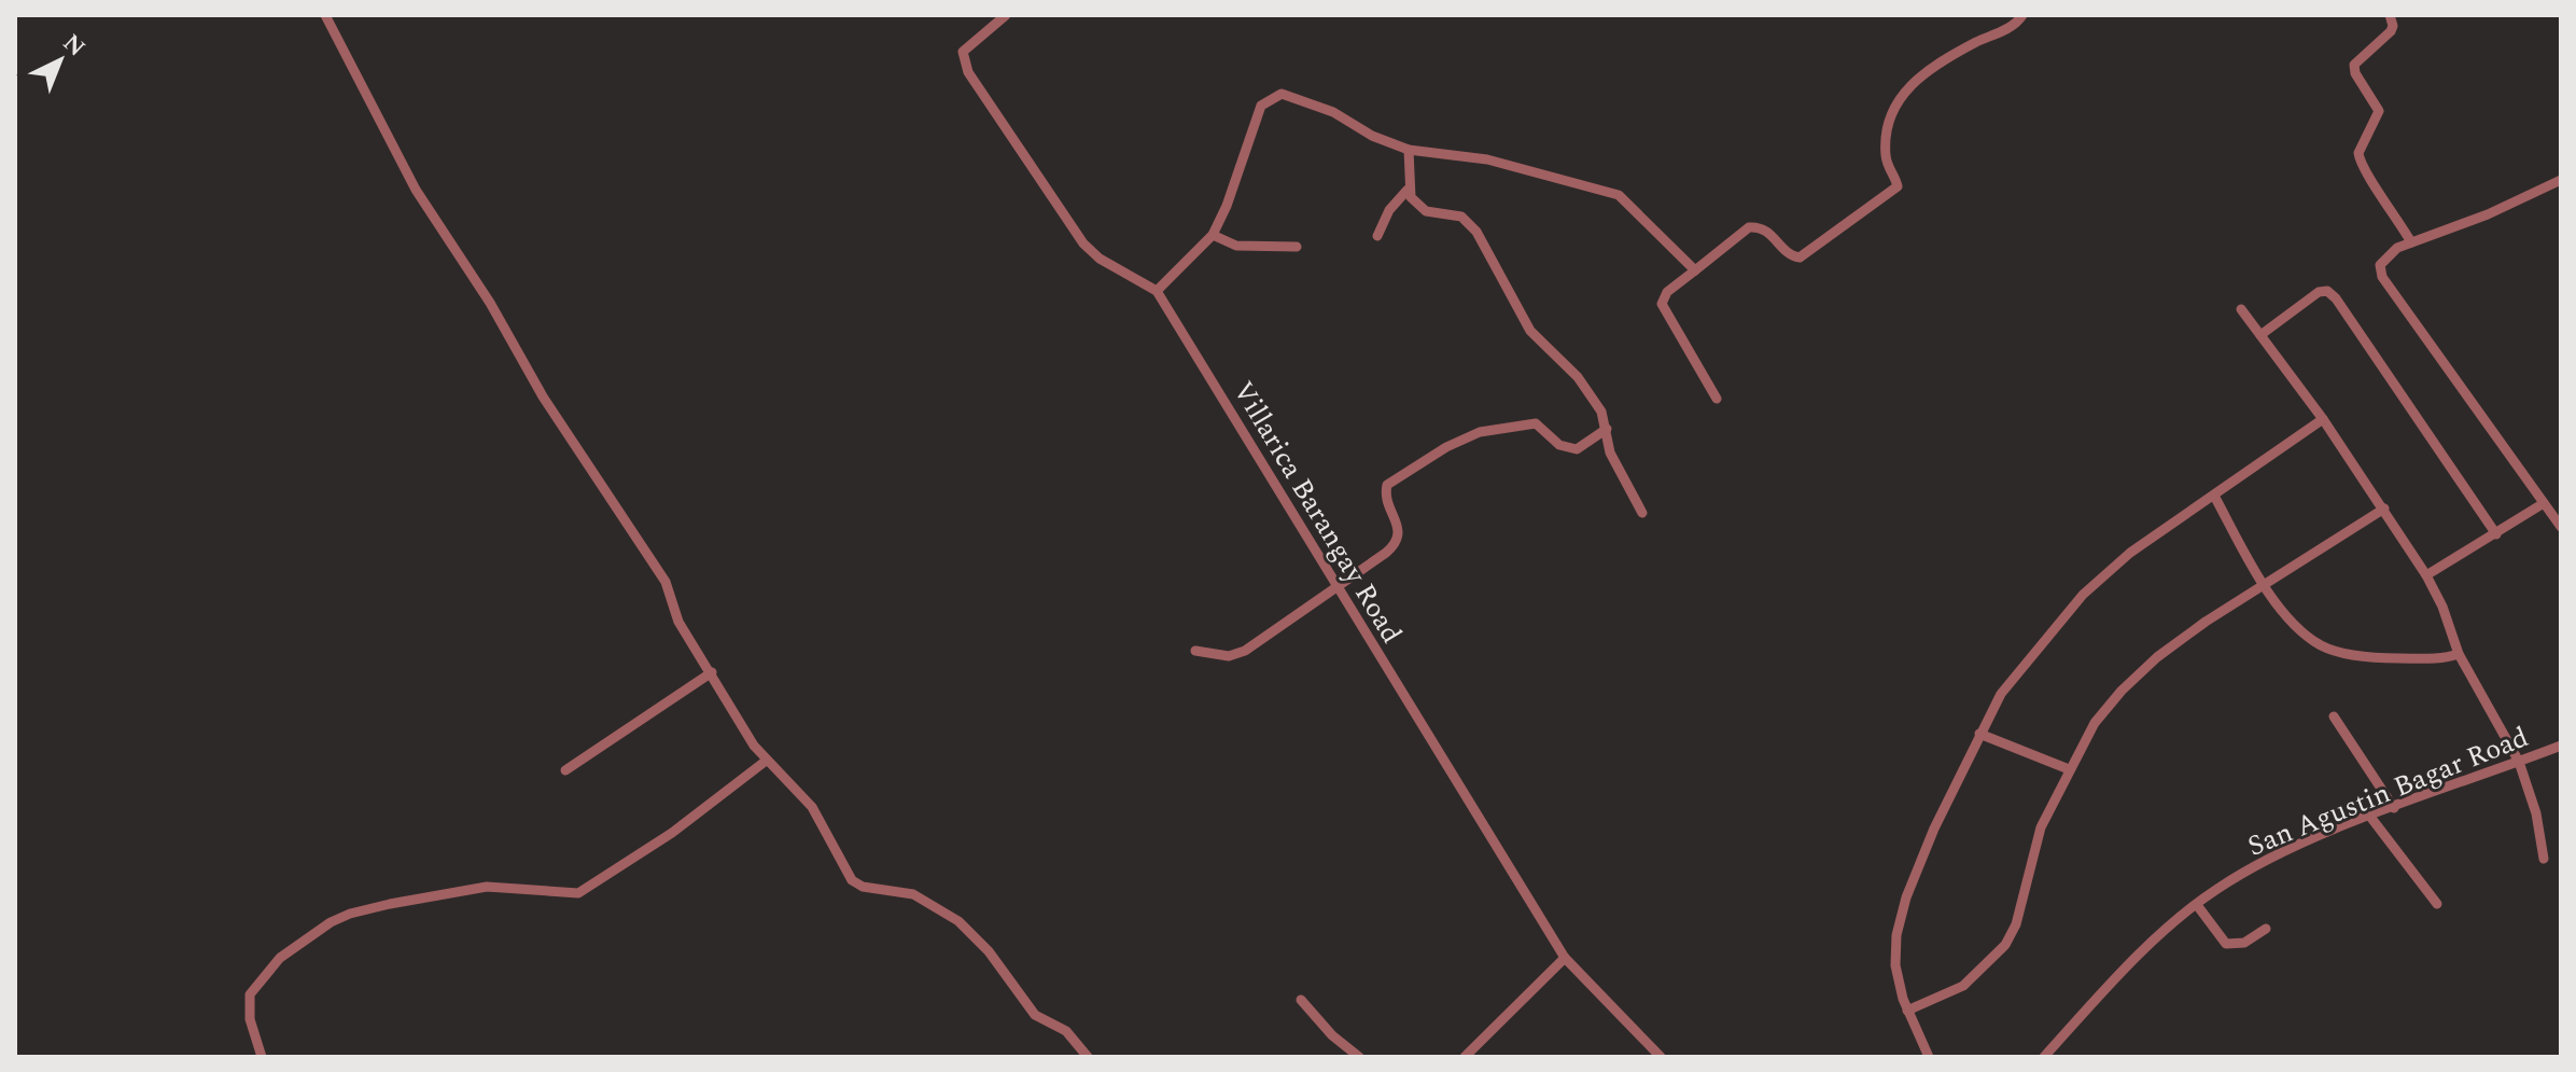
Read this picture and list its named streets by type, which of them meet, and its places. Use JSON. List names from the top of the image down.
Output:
{
  "streets": {
    "street": ["Villarica Barangay Road", "San Agustin Bagar Road"]
  },
  "north": "top right"
}
